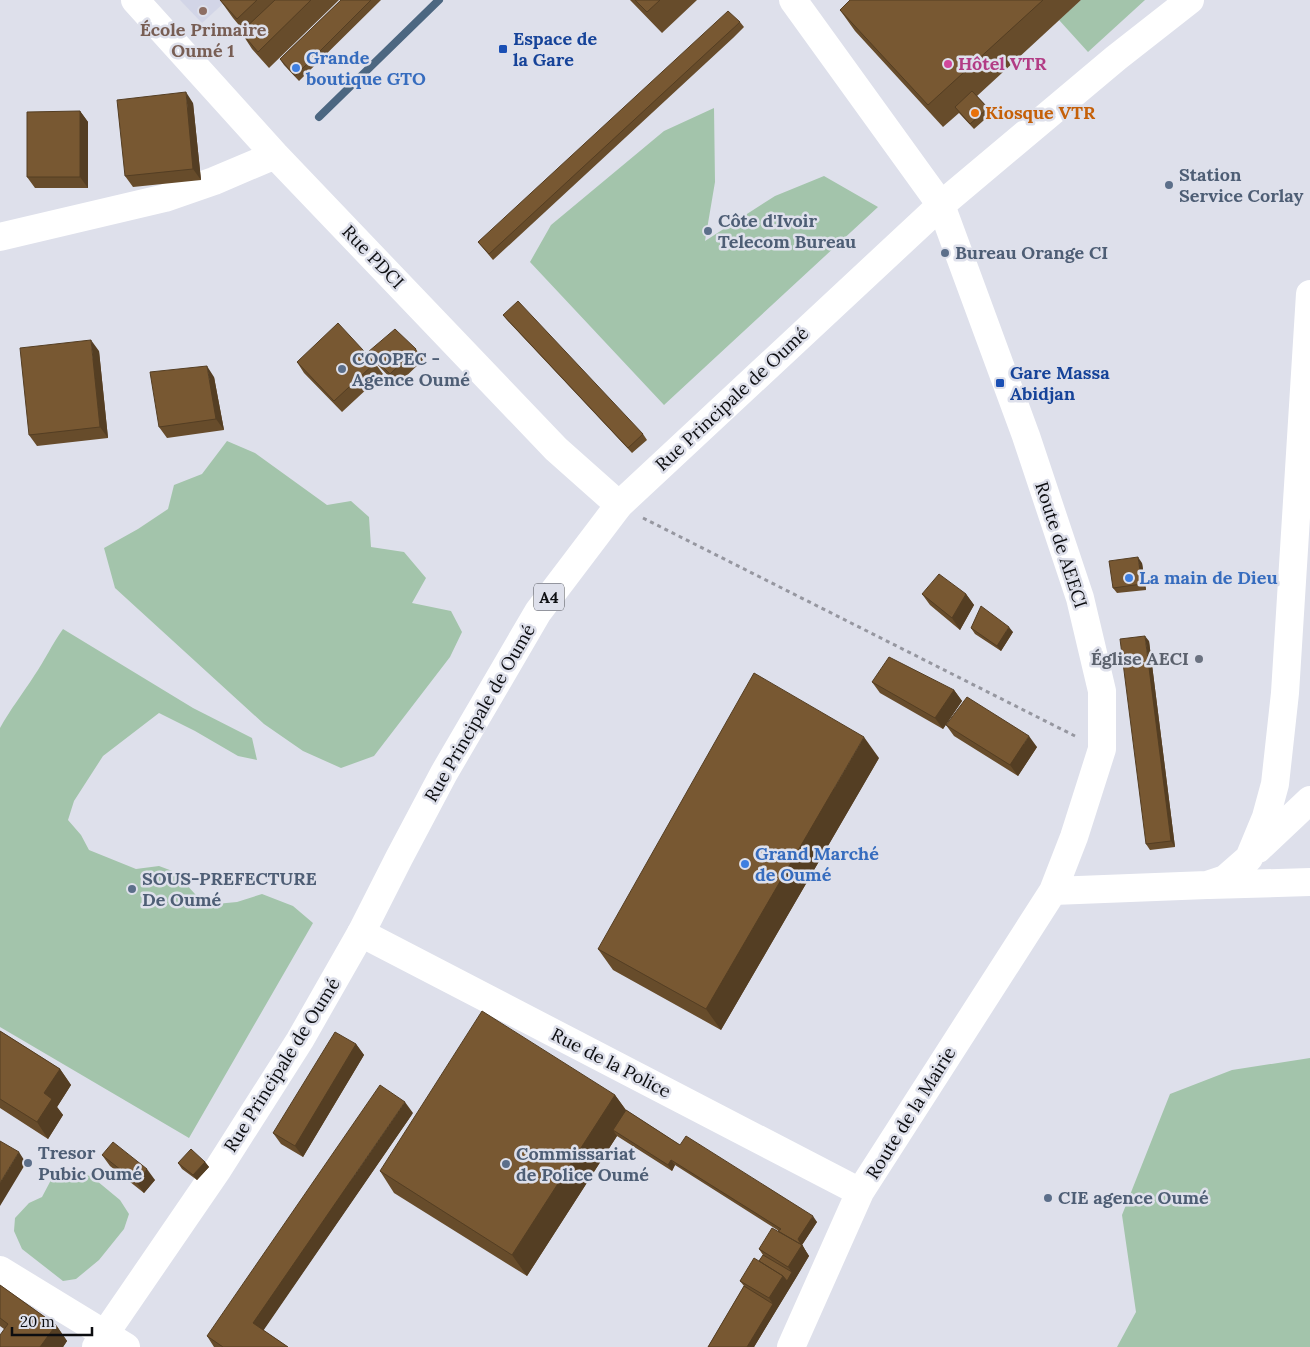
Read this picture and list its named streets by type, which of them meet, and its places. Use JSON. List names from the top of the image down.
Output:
{
  "streets": {
    "street": [
      "Rue PDCI",
      "Rue Principale de Oumé",
      "Route de AEECI",
      "A4",
      "Rue de la Police",
      "Route de la Mairie"
    ]
  },
  "crossings": [
    ["Rue PDCI", "Rue Principale de Oumé"],
    ["Rue Principale de Oumé", "Route de AEECI"],
    ["Rue Principale de Oumé", "Rue de la Police"],
    ["Route de AEECI", "Route de la Mairie"],
    ["Rue de la Police", "Route de la Mairie"]
  ],
  "places": {
    "other": [
      "École Primaire Oumé 1",
      "Hôtel VTR",
      "Grande boutique GTO",
      "Kiosque VTR",
      "Station Service Corlay",
      "Côte d'Ivoir Telecom Bureau",
      "Bureau Orange CI",
      "COOPEC - Agence Oumé",
      "La main de Dieu",
      "Église AECI",
      "Grand Marché de Oumé",
      "SOUS-PREFECTURE De Oumé",
      "Tresor Pubic Oumé",
      "Commissariat de Police Oumé",
      "CIE agence Oumé"
    ],
    "transit": ["Espace de la Gare", "Gare Massa Abidjan"]
  },
  "scale_bar": "20 m"
}
